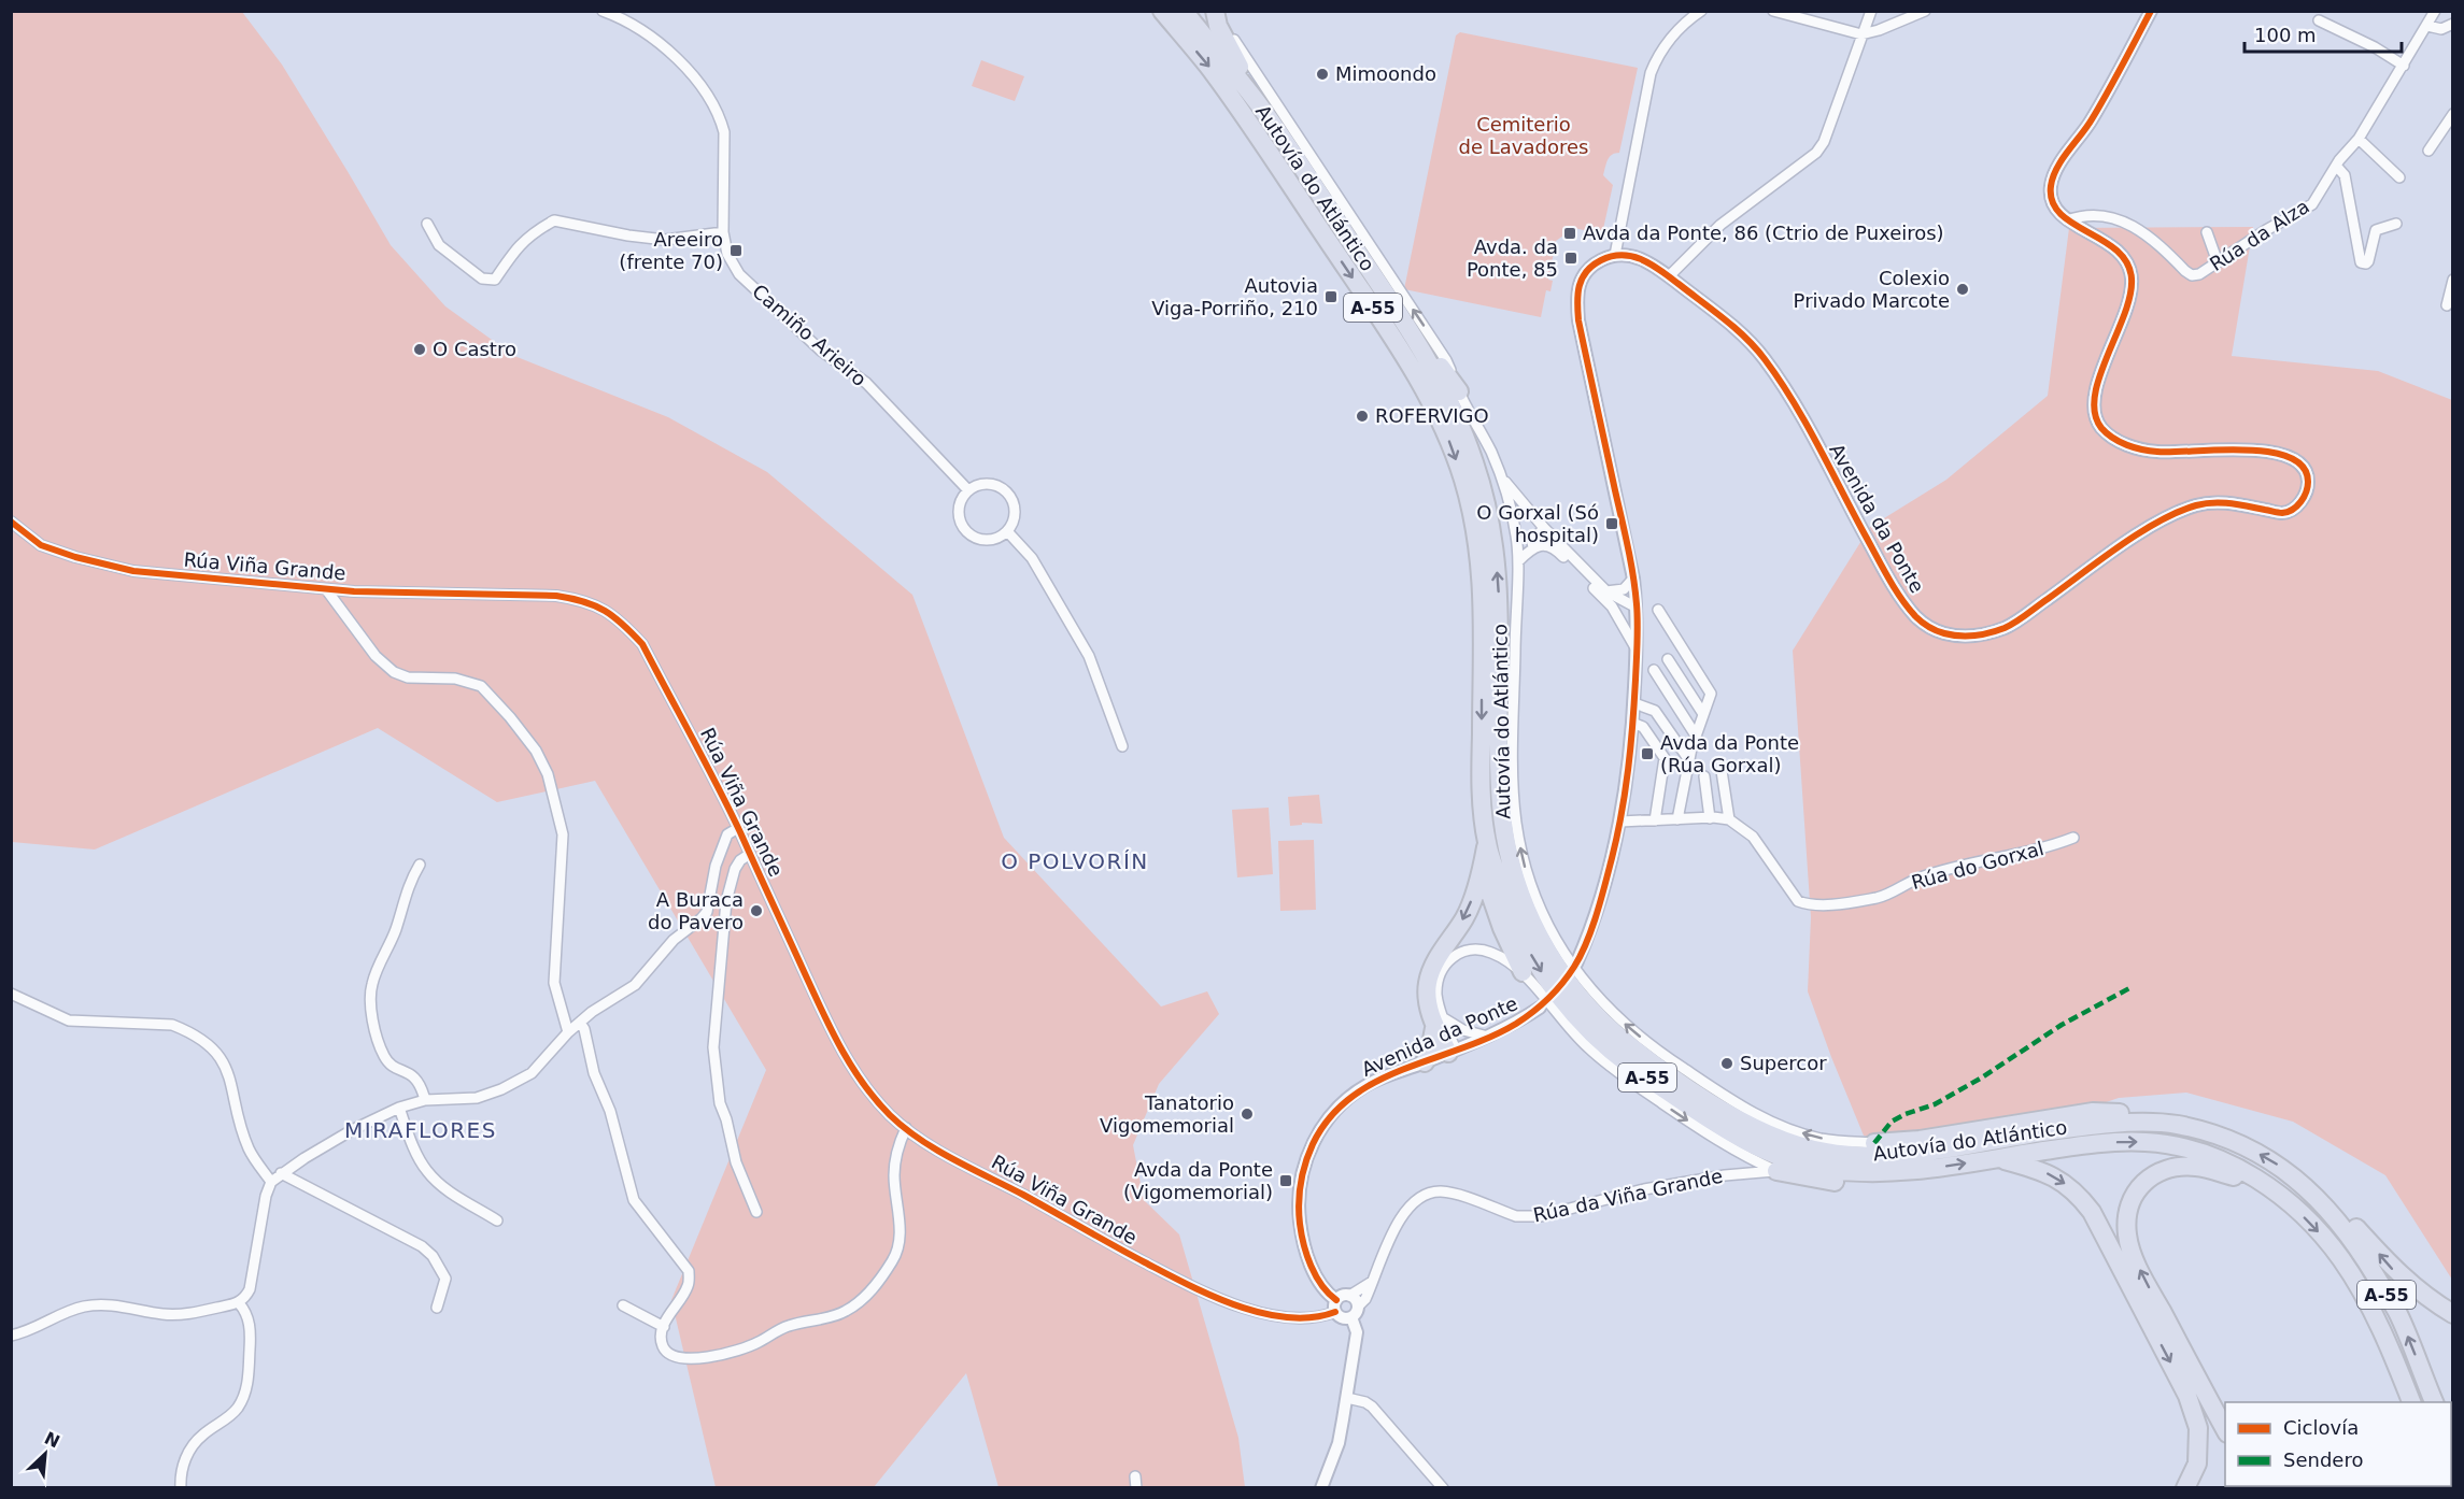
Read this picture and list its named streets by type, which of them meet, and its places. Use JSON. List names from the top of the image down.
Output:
{
  "streets": {
    "highway": ["Autovía do Atlántico", "A-55"],
    "street": [
      "Rúa da Alza",
      "Camiño Arieiro",
      "Avenida da Ponte",
      "Rúa Viña Grande",
      "Rúa do Gorxal",
      "Rúa da Viña Grande"
    ]
  },
  "crossings": [
    ["Rúa da Alza", "Avenida da Ponte"],
    ["Avenida da Ponte", "Rúa Viña Grande"],
    ["Avenida da Ponte", "Rúa da Viña Grande"],
    ["Rúa Viña Grande", "Rúa da Viña Grande"]
  ],
  "districts": ["O POLVORÍN", "MIRAFLORES"],
  "parks": ["Cemiterio de Lavadores"],
  "places": {
    "other": [
      "Mimoondo",
      "Colexio Privado Marcote",
      "O Castro",
      "ROFERVIGO",
      "A Buraca do Pavero",
      "Supercor",
      "Tanatorio Vigomemorial"
    ],
    "transit": [
      "Avda da Ponte, 86 (Ctrio de Puxeiros)",
      "Areeiro (frente 70)",
      "Avda. da Ponte, 85",
      "Autovia Viga-Porriño, 210",
      "O Gorxal (Só hospital)",
      "Avda da Ponte (Rúa Gorxal)",
      "Avda da Ponte (Vigomemorial)"
    ]
  },
  "legend": ["Ciclovía", "Sendero"],
  "scale_bar": "100 m",
  "north": "top right"
}
